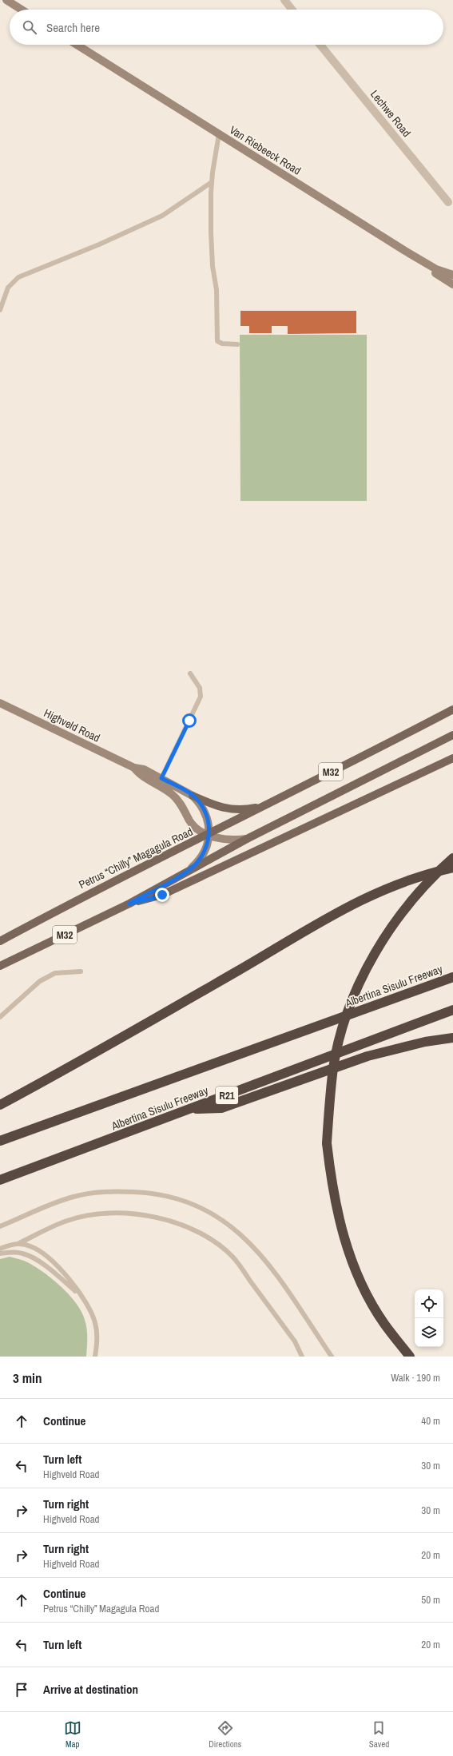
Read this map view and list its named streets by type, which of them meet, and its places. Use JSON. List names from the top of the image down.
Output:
{
  "streets": {
    "highway": ["Albertina Sisulu Freeway", "R21"],
    "main road": ["M32", "Petrus “Chilly” Magagula Road"],
    "street": ["Lechwe Road", "Van Riebeeck Road", "Highveld Road"]
  },
  "crossings": [
    ["Highveld Road", "M32"],
    ["Highveld Road", "Petrus “Chilly” Magagula Road"]
  ],
  "page": {
    "search": "Search here",
    "heading": ["3 min", "Walk · 190 m"],
    "list": [
      ["Continue", "40 m"],
      ["Turn left", "Highveld Road", "30 m"],
      ["Turn right", "Highveld Road", "30 m"],
      ["Turn right", "Highveld Road", "20 m"],
      ["Continue", "Petrus “Chilly” Magagula Road", "50 m"],
      ["Turn left", "20 m"],
      "Arrive at destination"
    ],
    "nav": ["Map", "Directions", "Saved"]
  }
}
